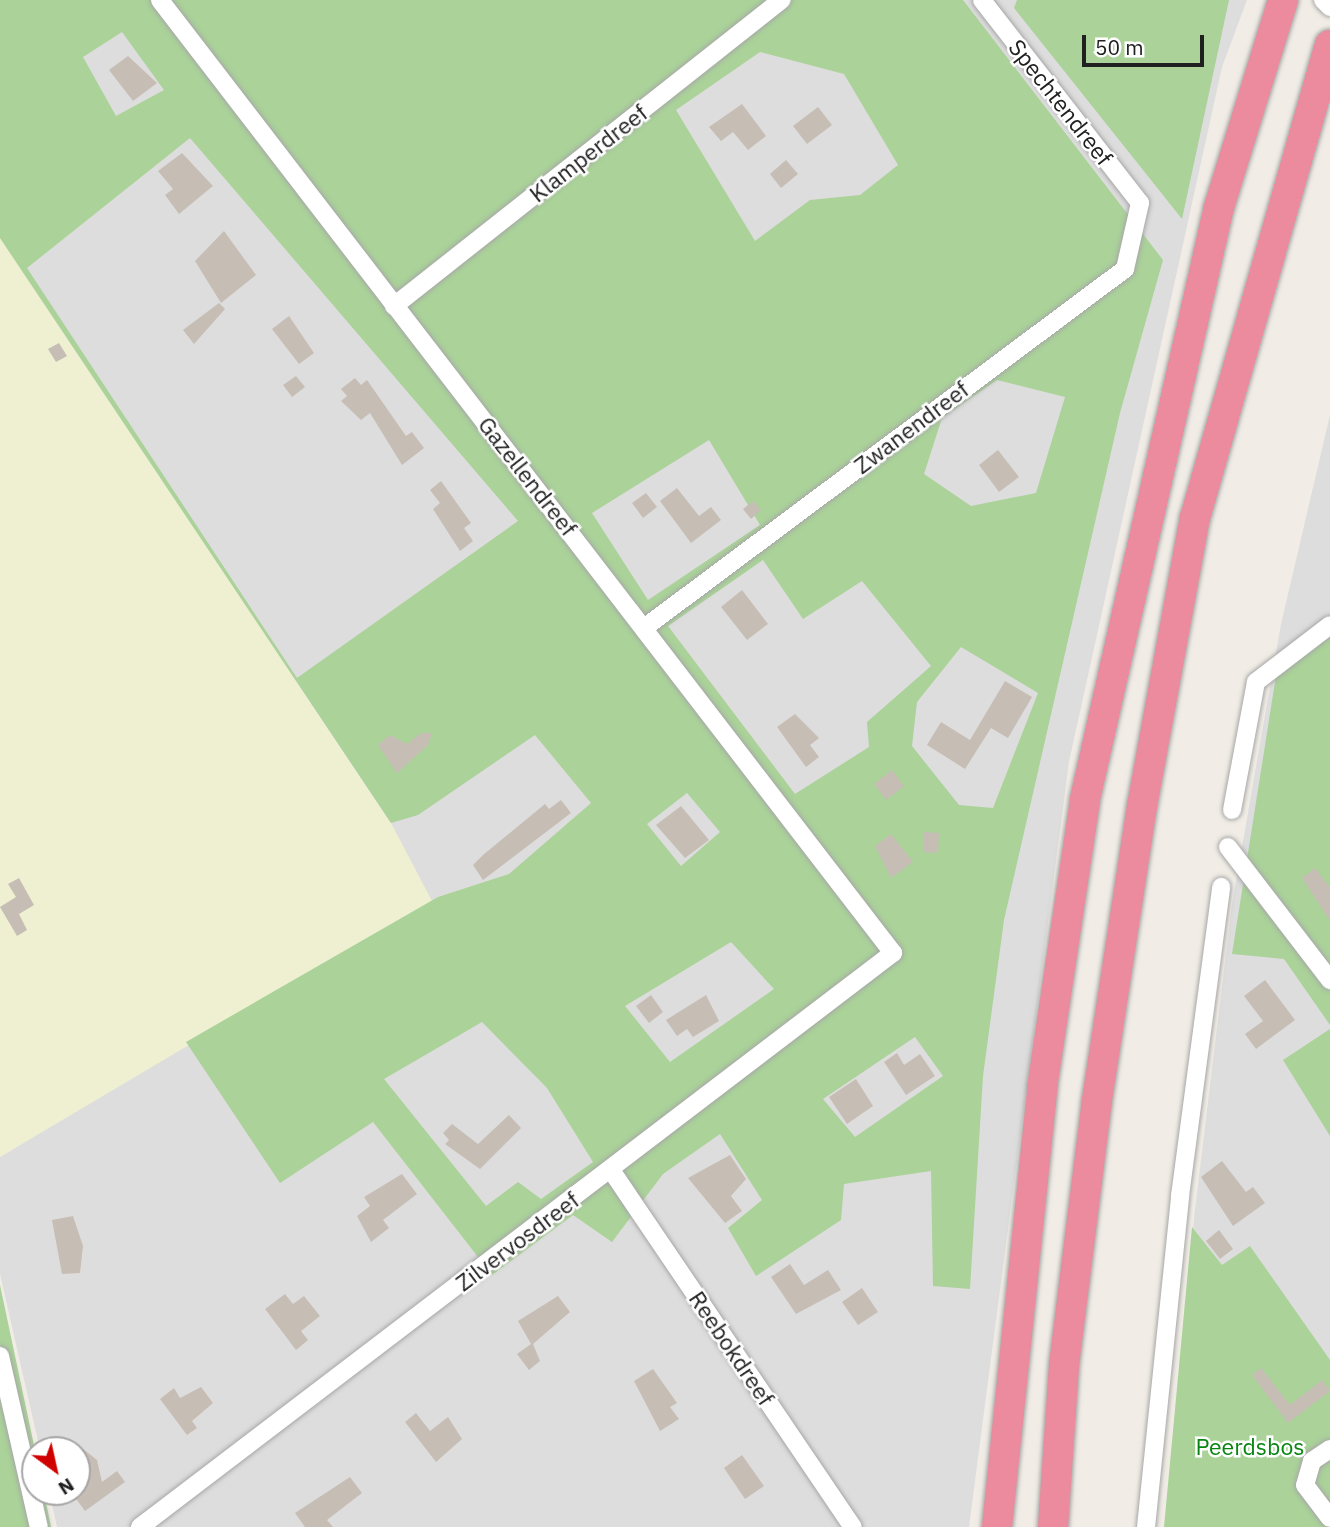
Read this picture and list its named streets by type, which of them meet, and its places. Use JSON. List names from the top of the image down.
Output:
{
  "streets": {
    "street": [
      "Spechtendreef",
      "Klamperdreef",
      "Zwanendreef",
      "Gazellendreef",
      "Zilvervosdreef",
      "Reebokdreef"
    ]
  },
  "crossings": [
    ["Spechtendreef", "Zwanendreef"],
    ["Klamperdreef", "Gazellendreef"],
    ["Zwanendreef", "Gazellendreef"],
    ["Gazellendreef", "Zilvervosdreef"],
    ["Zilvervosdreef", "Reebokdreef"]
  ],
  "parks": ["Peerdsbos"],
  "scale_bar": "50 m",
  "north": "bottom right"
}
